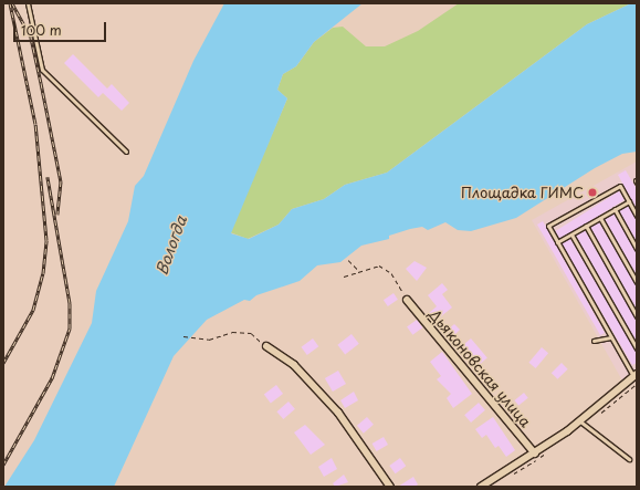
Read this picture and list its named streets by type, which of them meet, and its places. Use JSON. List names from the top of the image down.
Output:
{
  "streets": {
    "street": ["Дьяконовская улица"]
  },
  "water": ["Вологда"],
  "places": ["Площадка ГИМС"],
  "scale_bar": "100 m"
}
